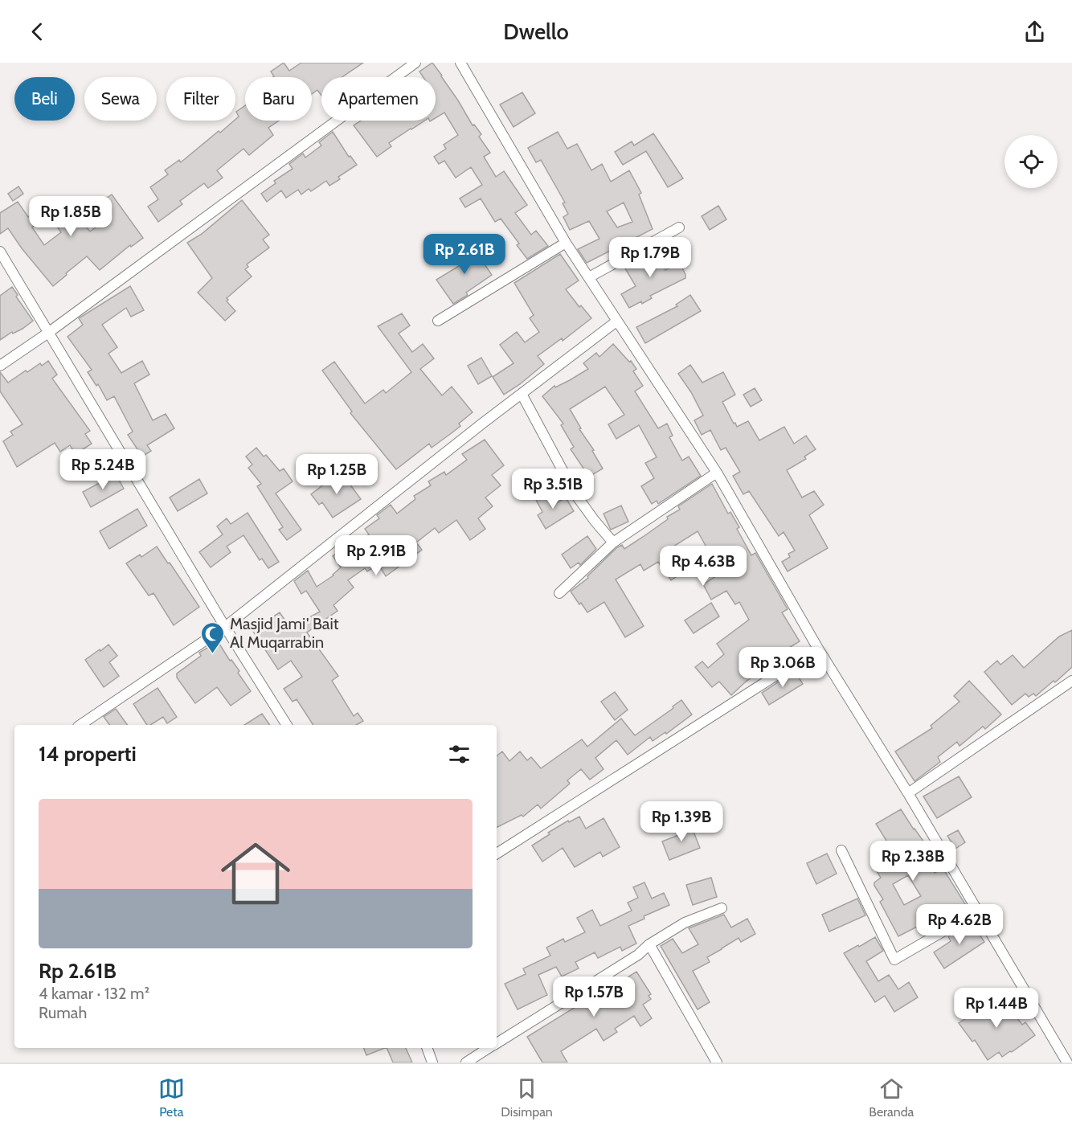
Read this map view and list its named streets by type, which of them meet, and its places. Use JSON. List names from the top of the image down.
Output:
{
  "places": {
    "mosque": ["Masjid Jami' Bait Al Muqarrabin"]
  },
  "page": {
    "header": "Dwello",
    "chip": [
      "Beli",
      "Sewa",
      "Filter",
      "Baru",
      "Apartemen"
    ],
    "price": [
      "Rp 1.85B",
      "Rp 2.61B",
      "Rp 1.79B",
      "Rp 5.24B",
      "Rp 1.25B",
      "Rp 3.51B",
      "Rp 2.91B",
      "Rp 4.63B",
      "Rp 3.06B",
      "Rp 1.39B",
      "Rp 2.38B",
      "Rp 4.62B",
      "Rp 1.57B",
      "Rp 1.44B"
    ],
    "heading": "14 properti",
    "list": [
      {
        "name": "Rp 2.61B",
        "note": "4 kamar · 132 m² · Rumah"
      }
    ],
    "tabs": ["Peta", "Disimpan", "Beranda"]
  }
}
